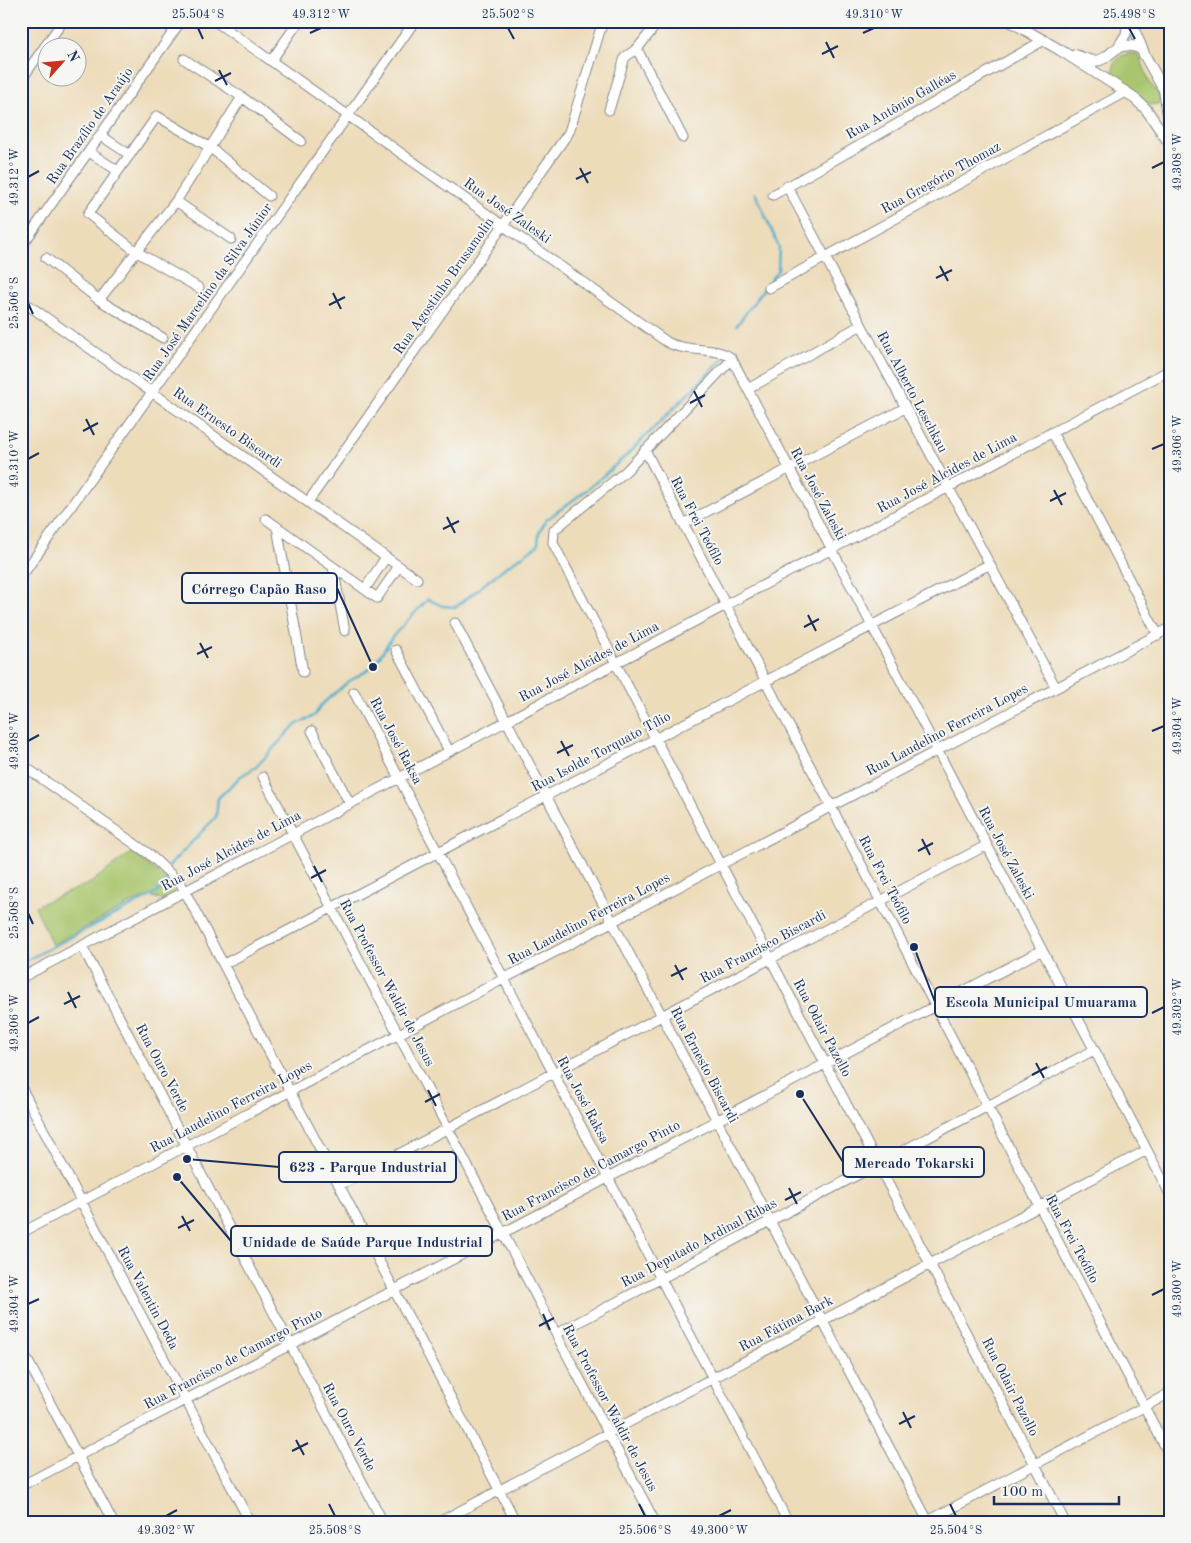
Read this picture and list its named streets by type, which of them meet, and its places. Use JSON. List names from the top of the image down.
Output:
{
  "streets": {
    "street": [
      "Rua Antônio Galléas",
      "Rua Brazílio de Araújo",
      "Rua Gregório Thomaz",
      "Rua José Zaleski",
      "Rua Agostinho Brusamolin",
      "Rua José Marcelino da Silva Júnior",
      "Rua Alberto Leschkau",
      "Rua Ernesto Biscardi",
      "Rua José Alcides de Lima",
      "Rua Frei Teófilo",
      "Rua Laudelino Ferreira Lopes",
      "Rua José Raksa",
      "Rua Isolde Torquato Tílio",
      "Rua Francisco Biscardi",
      "Rua Professor Waldir de Jesus",
      "Rua Odair Pazello",
      "Rua Ouro Verde",
      "Rua Francisco de Camargo Pinto",
      "Rua Deputado Ardinal Ribas",
      "Rua Valentin Deda",
      "Rua Fátima Bark"
    ]
  },
  "crossings": [
    ["Rua Antônio Galléas", "Rua Alberto Leschkau"],
    ["Rua Gregório Thomaz", "Rua Alberto Leschkau"],
    ["Rua José Zaleski", "Rua Agostinho Brusamolin"],
    ["Rua José Zaleski", "Rua José Marcelino da Silva Júnior"],
    ["Rua José Zaleski", "Rua José Alcides de Lima"],
    ["Rua José Zaleski", "Rua Laudelino Ferreira Lopes"],
    ["Rua José Zaleski", "Rua Isolde Torquato Tílio"],
    ["Rua José Zaleski", "Rua Francisco Biscardi"],
    ["Rua José Zaleski", "Rua Francisco de Camargo Pinto"],
    ["Rua José Zaleski", "Rua Deputado Ardinal Ribas"],
    ["Rua José Zaleski", "Rua Fátima Bark"],
    ["Rua Agostinho Brusamolin", "Rua Ernesto Biscardi"],
    ["Rua José Marcelino da Silva Júnior", "Rua Ernesto Biscardi"],
    ["Rua Alberto Leschkau", "Rua José Alcides de Lima"],
    ["Rua Alberto Leschkau", "Rua Laudelino Ferreira Lopes"],
    ["Rua Alberto Leschkau", "Rua Isolde Torquato Tílio"],
    ["Rua Ernesto Biscardi", "Rua José Alcides de Lima"],
    ["Rua Ernesto Biscardi", "Rua Laudelino Ferreira Lopes"],
    ["Rua Ernesto Biscardi", "Rua Isolde Torquato Tílio"],
    ["Rua Ernesto Biscardi", "Rua Francisco Biscardi"],
    ["Rua Ernesto Biscardi", "Rua Francisco de Camargo Pinto"],
    ["Rua Ernesto Biscardi", "Rua Deputado Ardinal Ribas"],
    ["Rua Ernesto Biscardi", "Rua Fátima Bark"],
    ["Rua José Alcides de Lima", "Rua Frei Teófilo"],
    ["Rua José Alcides de Lima", "Rua José Raksa"],
    ["Rua José Alcides de Lima", "Rua Professor Waldir de Jesus"],
    ["Rua José Alcides de Lima", "Rua Odair Pazello"],
    ["Rua José Alcides de Lima", "Rua Ouro Verde"],
    ["Rua Frei Teófilo", "Rua Laudelino Ferreira Lopes"],
    ["Rua Frei Teófilo", "Rua Isolde Torquato Tílio"],
    ["Rua Frei Teófilo", "Rua Francisco Biscardi"],
    ["Rua Frei Teófilo", "Rua Odair Pazello"],
    ["Rua Frei Teófilo", "Rua Francisco de Camargo Pinto"],
    ["Rua Frei Teófilo", "Rua Deputado Ardinal Ribas"],
    ["Rua Frei Teófilo", "Rua Fátima Bark"],
    ["Rua Laudelino Ferreira Lopes", "Rua José Raksa"],
    ["Rua Laudelino Ferreira Lopes", "Rua Professor Waldir de Jesus"],
    ["Rua Laudelino Ferreira Lopes", "Rua Odair Pazello"],
    ["Rua Laudelino Ferreira Lopes", "Rua Ouro Verde"],
    ["Rua Laudelino Ferreira Lopes", "Rua Valentin Deda"],
    ["Rua José Raksa", "Rua Isolde Torquato Tílio"],
    ["Rua José Raksa", "Rua Francisco Biscardi"],
    ["Rua José Raksa", "Rua Francisco de Camargo Pinto"],
    ["Rua José Raksa", "Rua Deputado Ardinal Ribas"],
    ["Rua José Raksa", "Rua Fátima Bark"],
    ["Rua Isolde Torquato Tílio", "Rua Professor Waldir de Jesus"],
    ["Rua Isolde Torquato Tílio", "Rua Odair Pazello"],
    ["Rua Francisco Biscardi", "Rua Professor Waldir de Jesus"],
    ["Rua Francisco Biscardi", "Rua Odair Pazello"],
    ["Rua Professor Waldir de Jesus", "Rua Francisco de Camargo Pinto"],
    ["Rua Professor Waldir de Jesus", "Rua Deputado Ardinal Ribas"],
    ["Rua Professor Waldir de Jesus", "Rua Fátima Bark"],
    ["Rua Odair Pazello", "Rua Francisco de Camargo Pinto"],
    ["Rua Odair Pazello", "Rua Deputado Ardinal Ribas"],
    ["Rua Odair Pazello", "Rua Fátima Bark"],
    ["Rua Ouro Verde", "Rua Francisco de Camargo Pinto"],
    ["Rua Francisco de Camargo Pinto", "Rua Valentin Deda"]
  ],
  "places": [
    "Córrego Capão Raso",
    "Escola Municipal Umuarama",
    "Mercado Tokarski",
    "623 - Parque Industrial",
    "Unidade de Saúde Parque Industrial"
  ],
  "scale_bar": "100 m",
  "north": "top right",
  "coordinates": [
    "25.504°S",
    "49.312°W",
    "25.502°S",
    "49.310°W",
    "25.498°S",
    "49.308°W",
    "25.506°S",
    "49.306°W",
    "49.304°W",
    "25.508°S",
    "49.302°W",
    "49.300°W"
  ]
}
